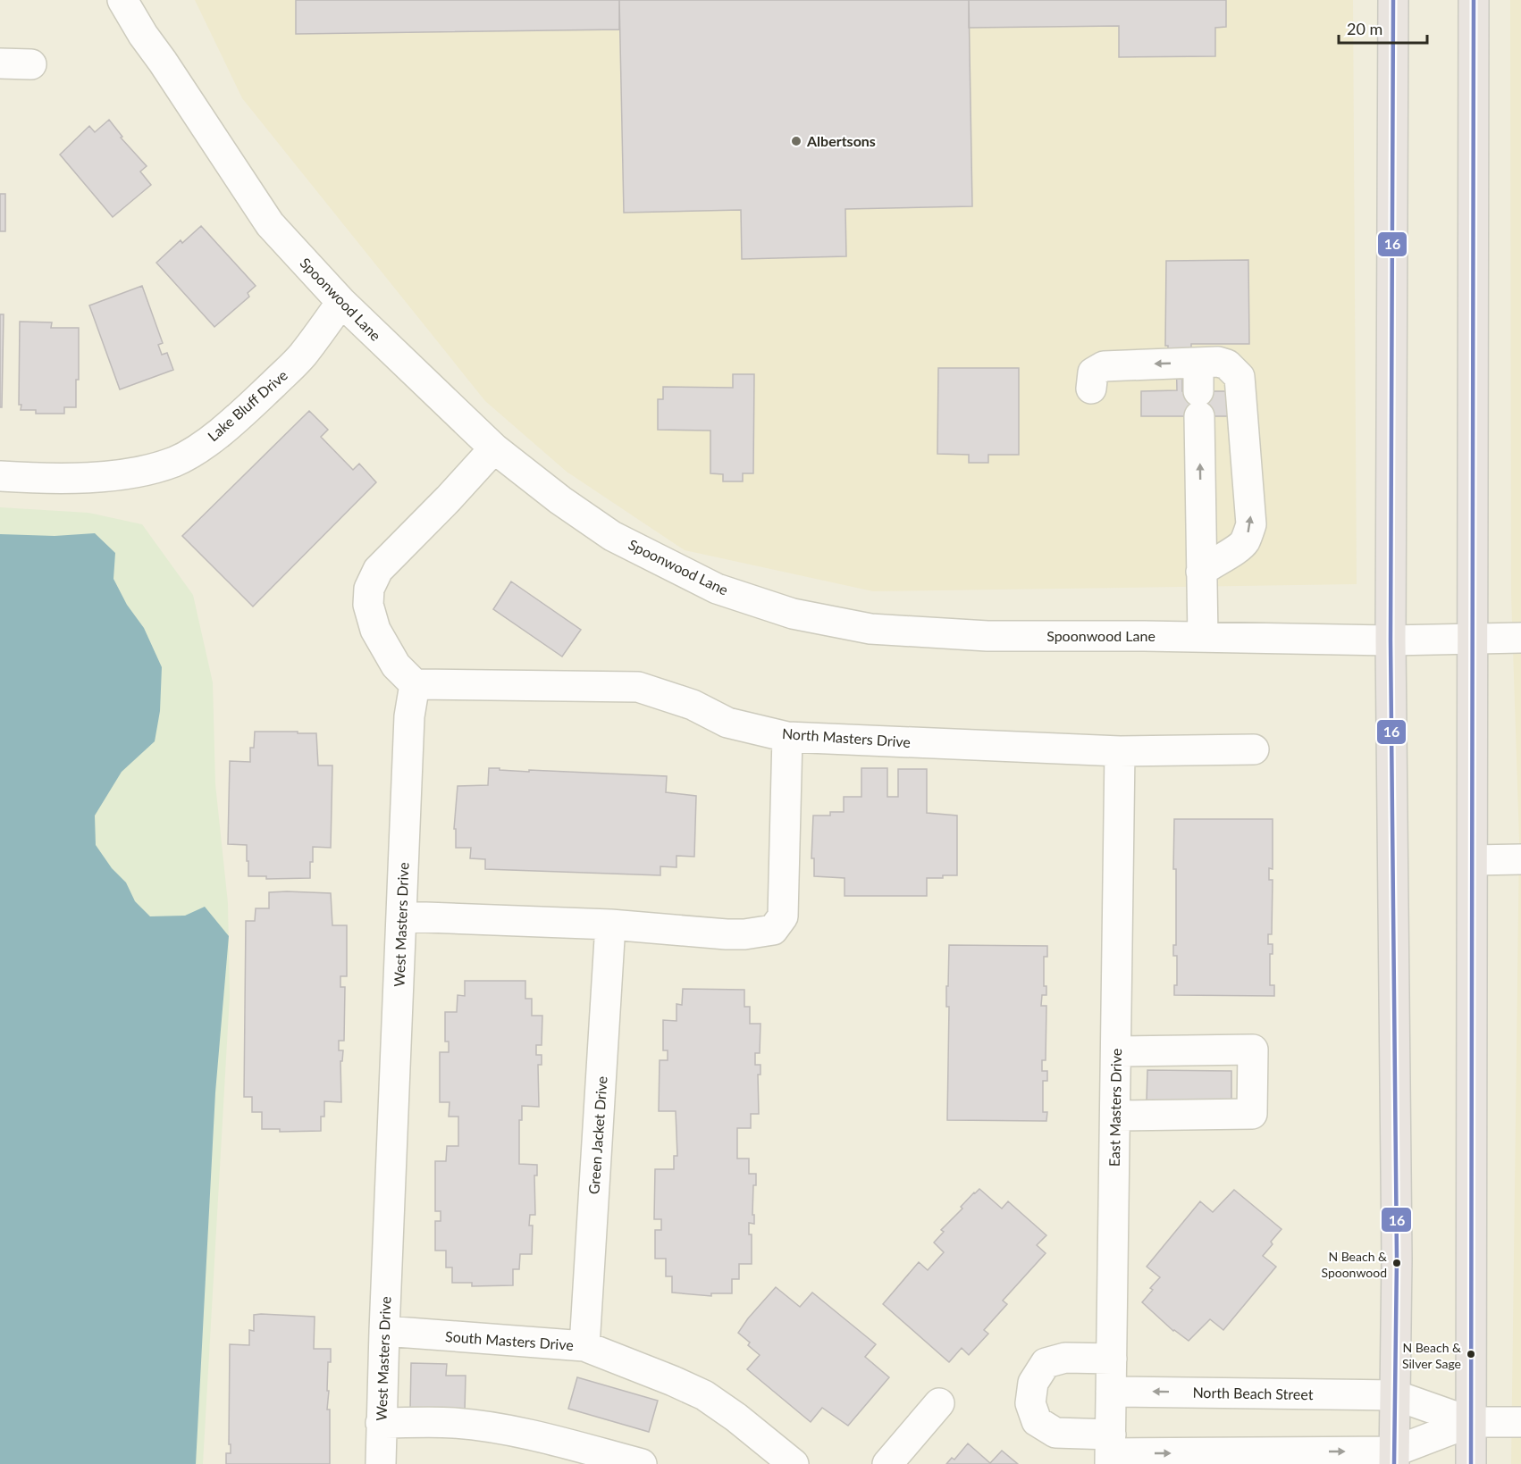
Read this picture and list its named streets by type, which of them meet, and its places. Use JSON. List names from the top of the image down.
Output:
{
  "streets": {
    "street": [
      "Spoonwood Lane",
      "Lake Bluff Drive",
      "North Masters Drive",
      "West Masters Drive",
      "East Masters Drive",
      "Green Jacket Drive",
      "South Masters Drive",
      "North Beach Street"
    ]
  },
  "crossings": [
    ["Spoonwood Lane", "Lake Bluff Drive"],
    ["North Masters Drive", "West Masters Drive"],
    ["North Masters Drive", "East Masters Drive"],
    ["West Masters Drive", "South Masters Drive"],
    ["East Masters Drive", "North Beach Street"],
    ["Green Jacket Drive", "South Masters Drive"]
  ],
  "places": ["Albertsons", "N Beach & Spoonwood", "N Beach & Silver Sage"],
  "lines": ["transit line 16"],
  "scale_bar": "20 m"
}
